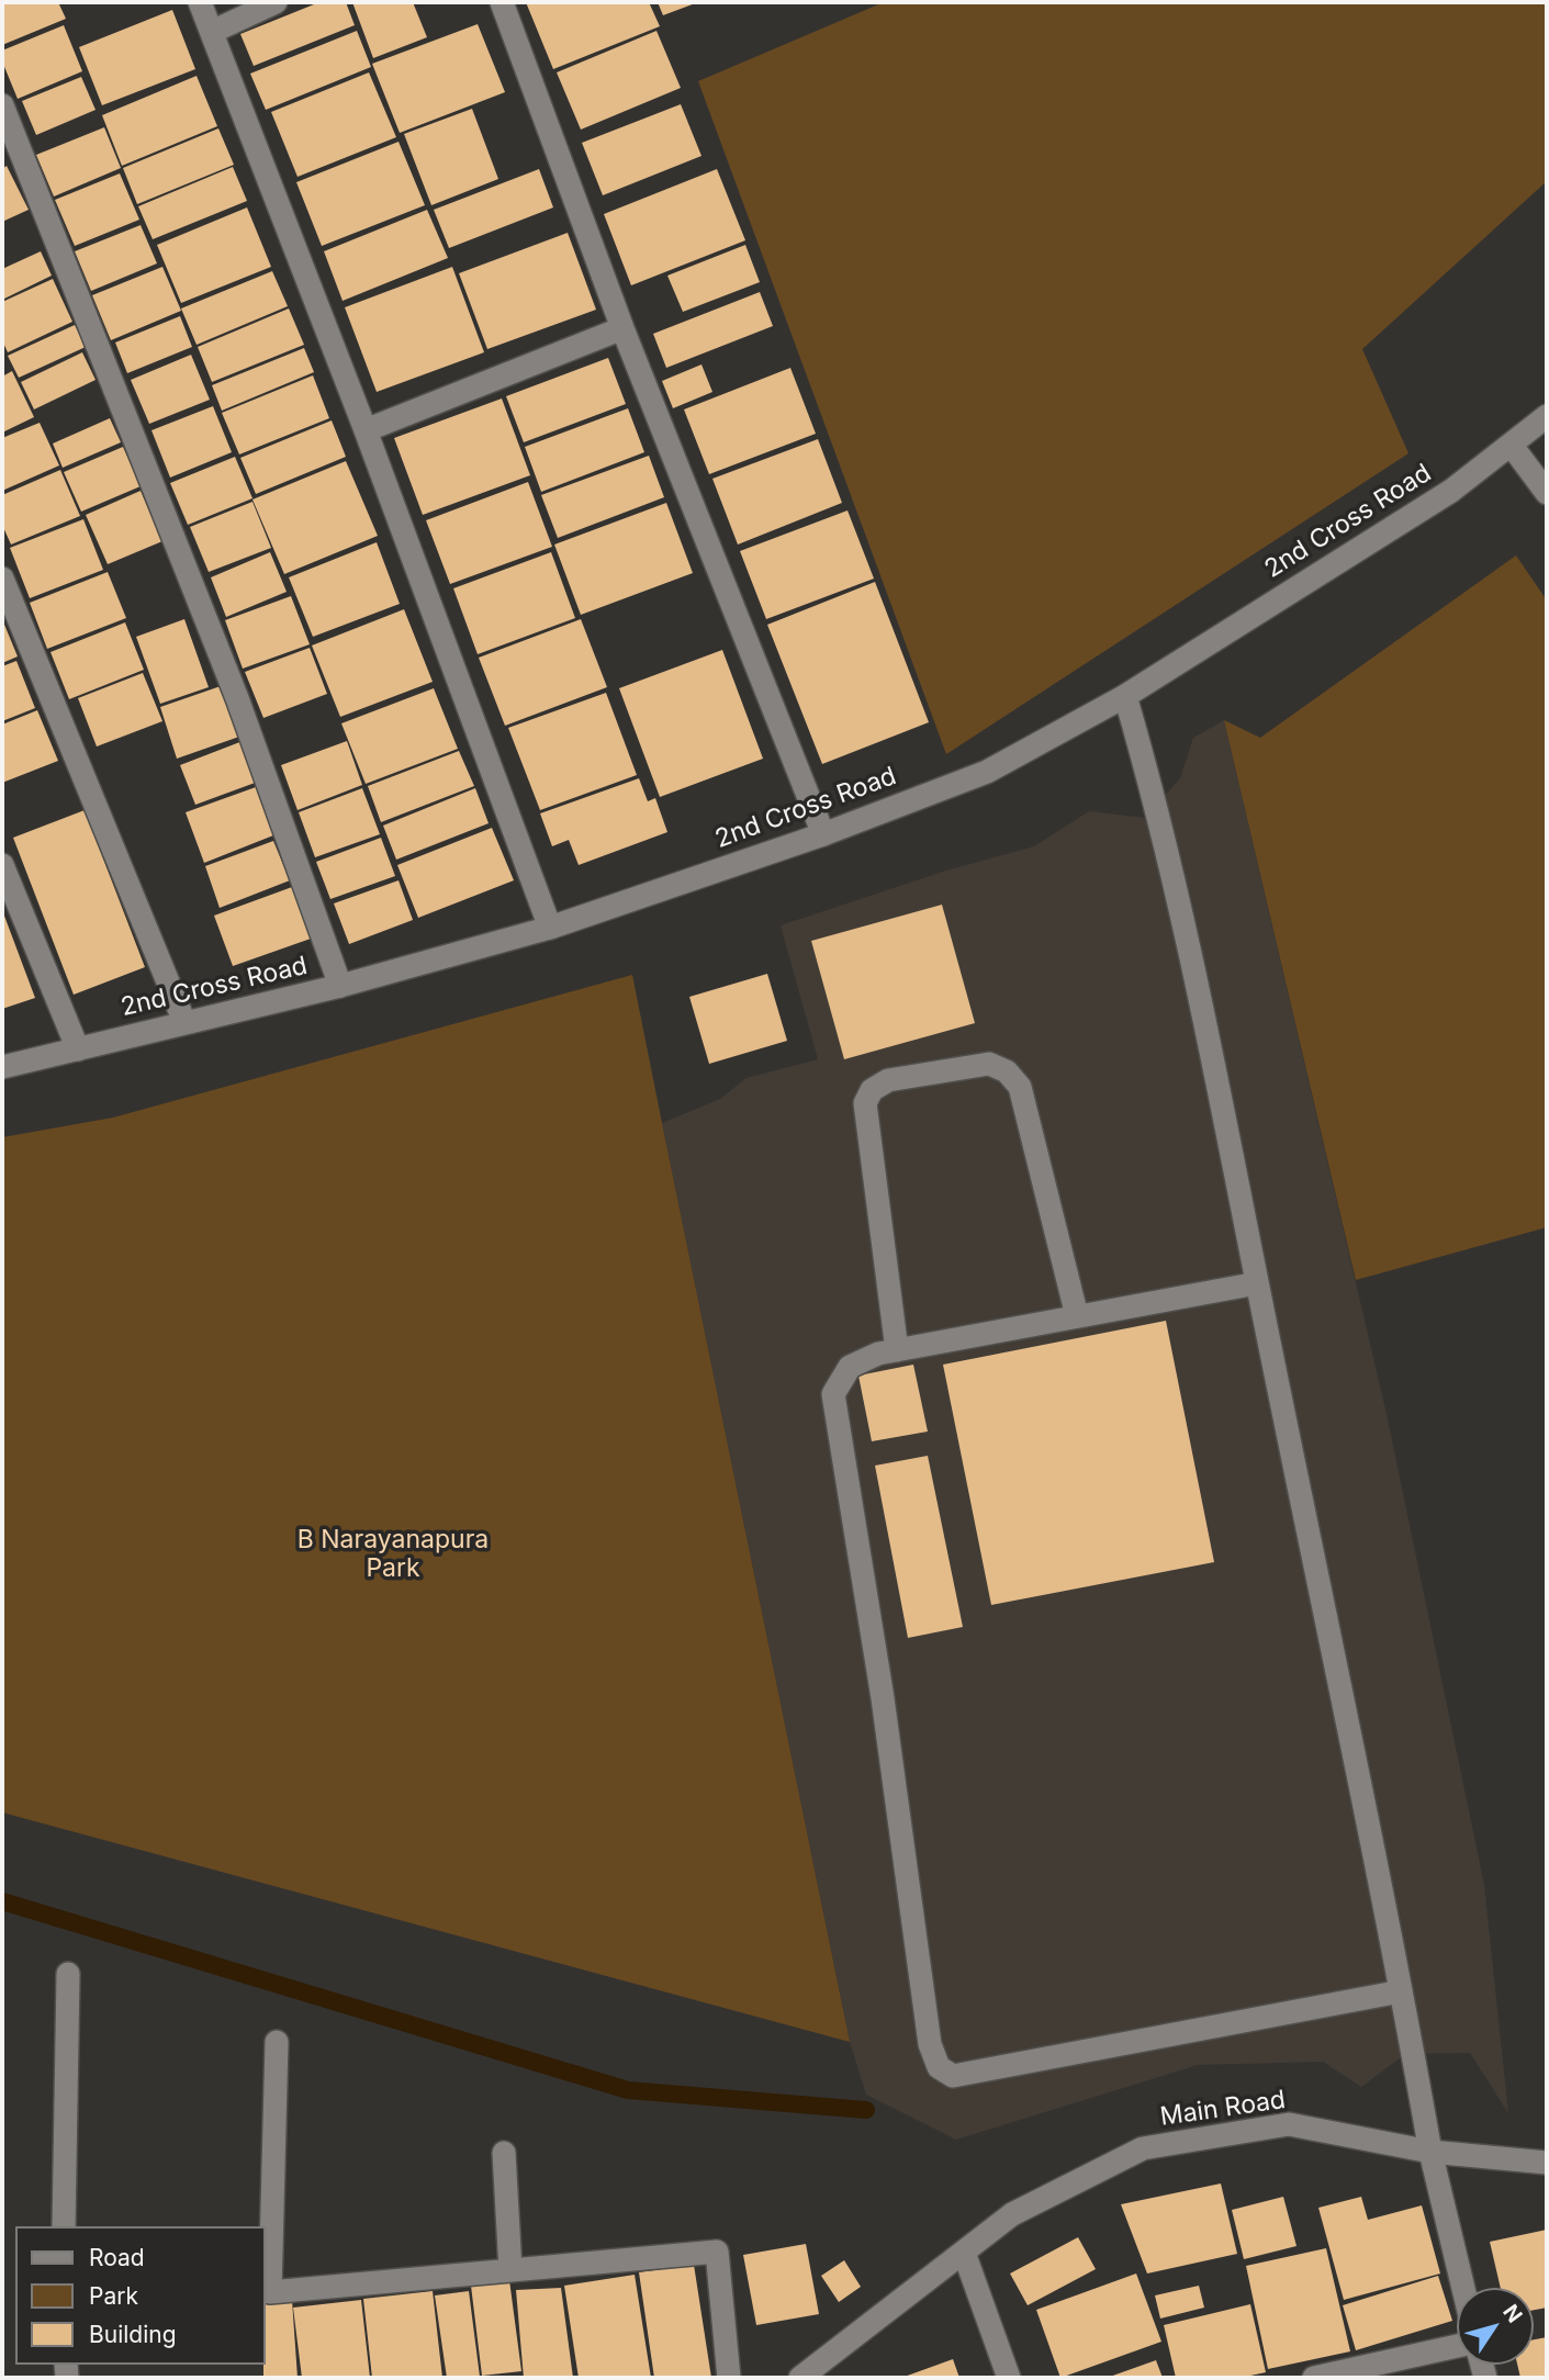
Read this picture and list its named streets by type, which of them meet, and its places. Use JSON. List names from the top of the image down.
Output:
{
  "streets": {
    "street": ["2nd Cross Road", "Main Road"]
  },
  "parks": ["B Narayanapura Park"],
  "legend": ["Road", "Park", "Building"],
  "north": "top right"
}
